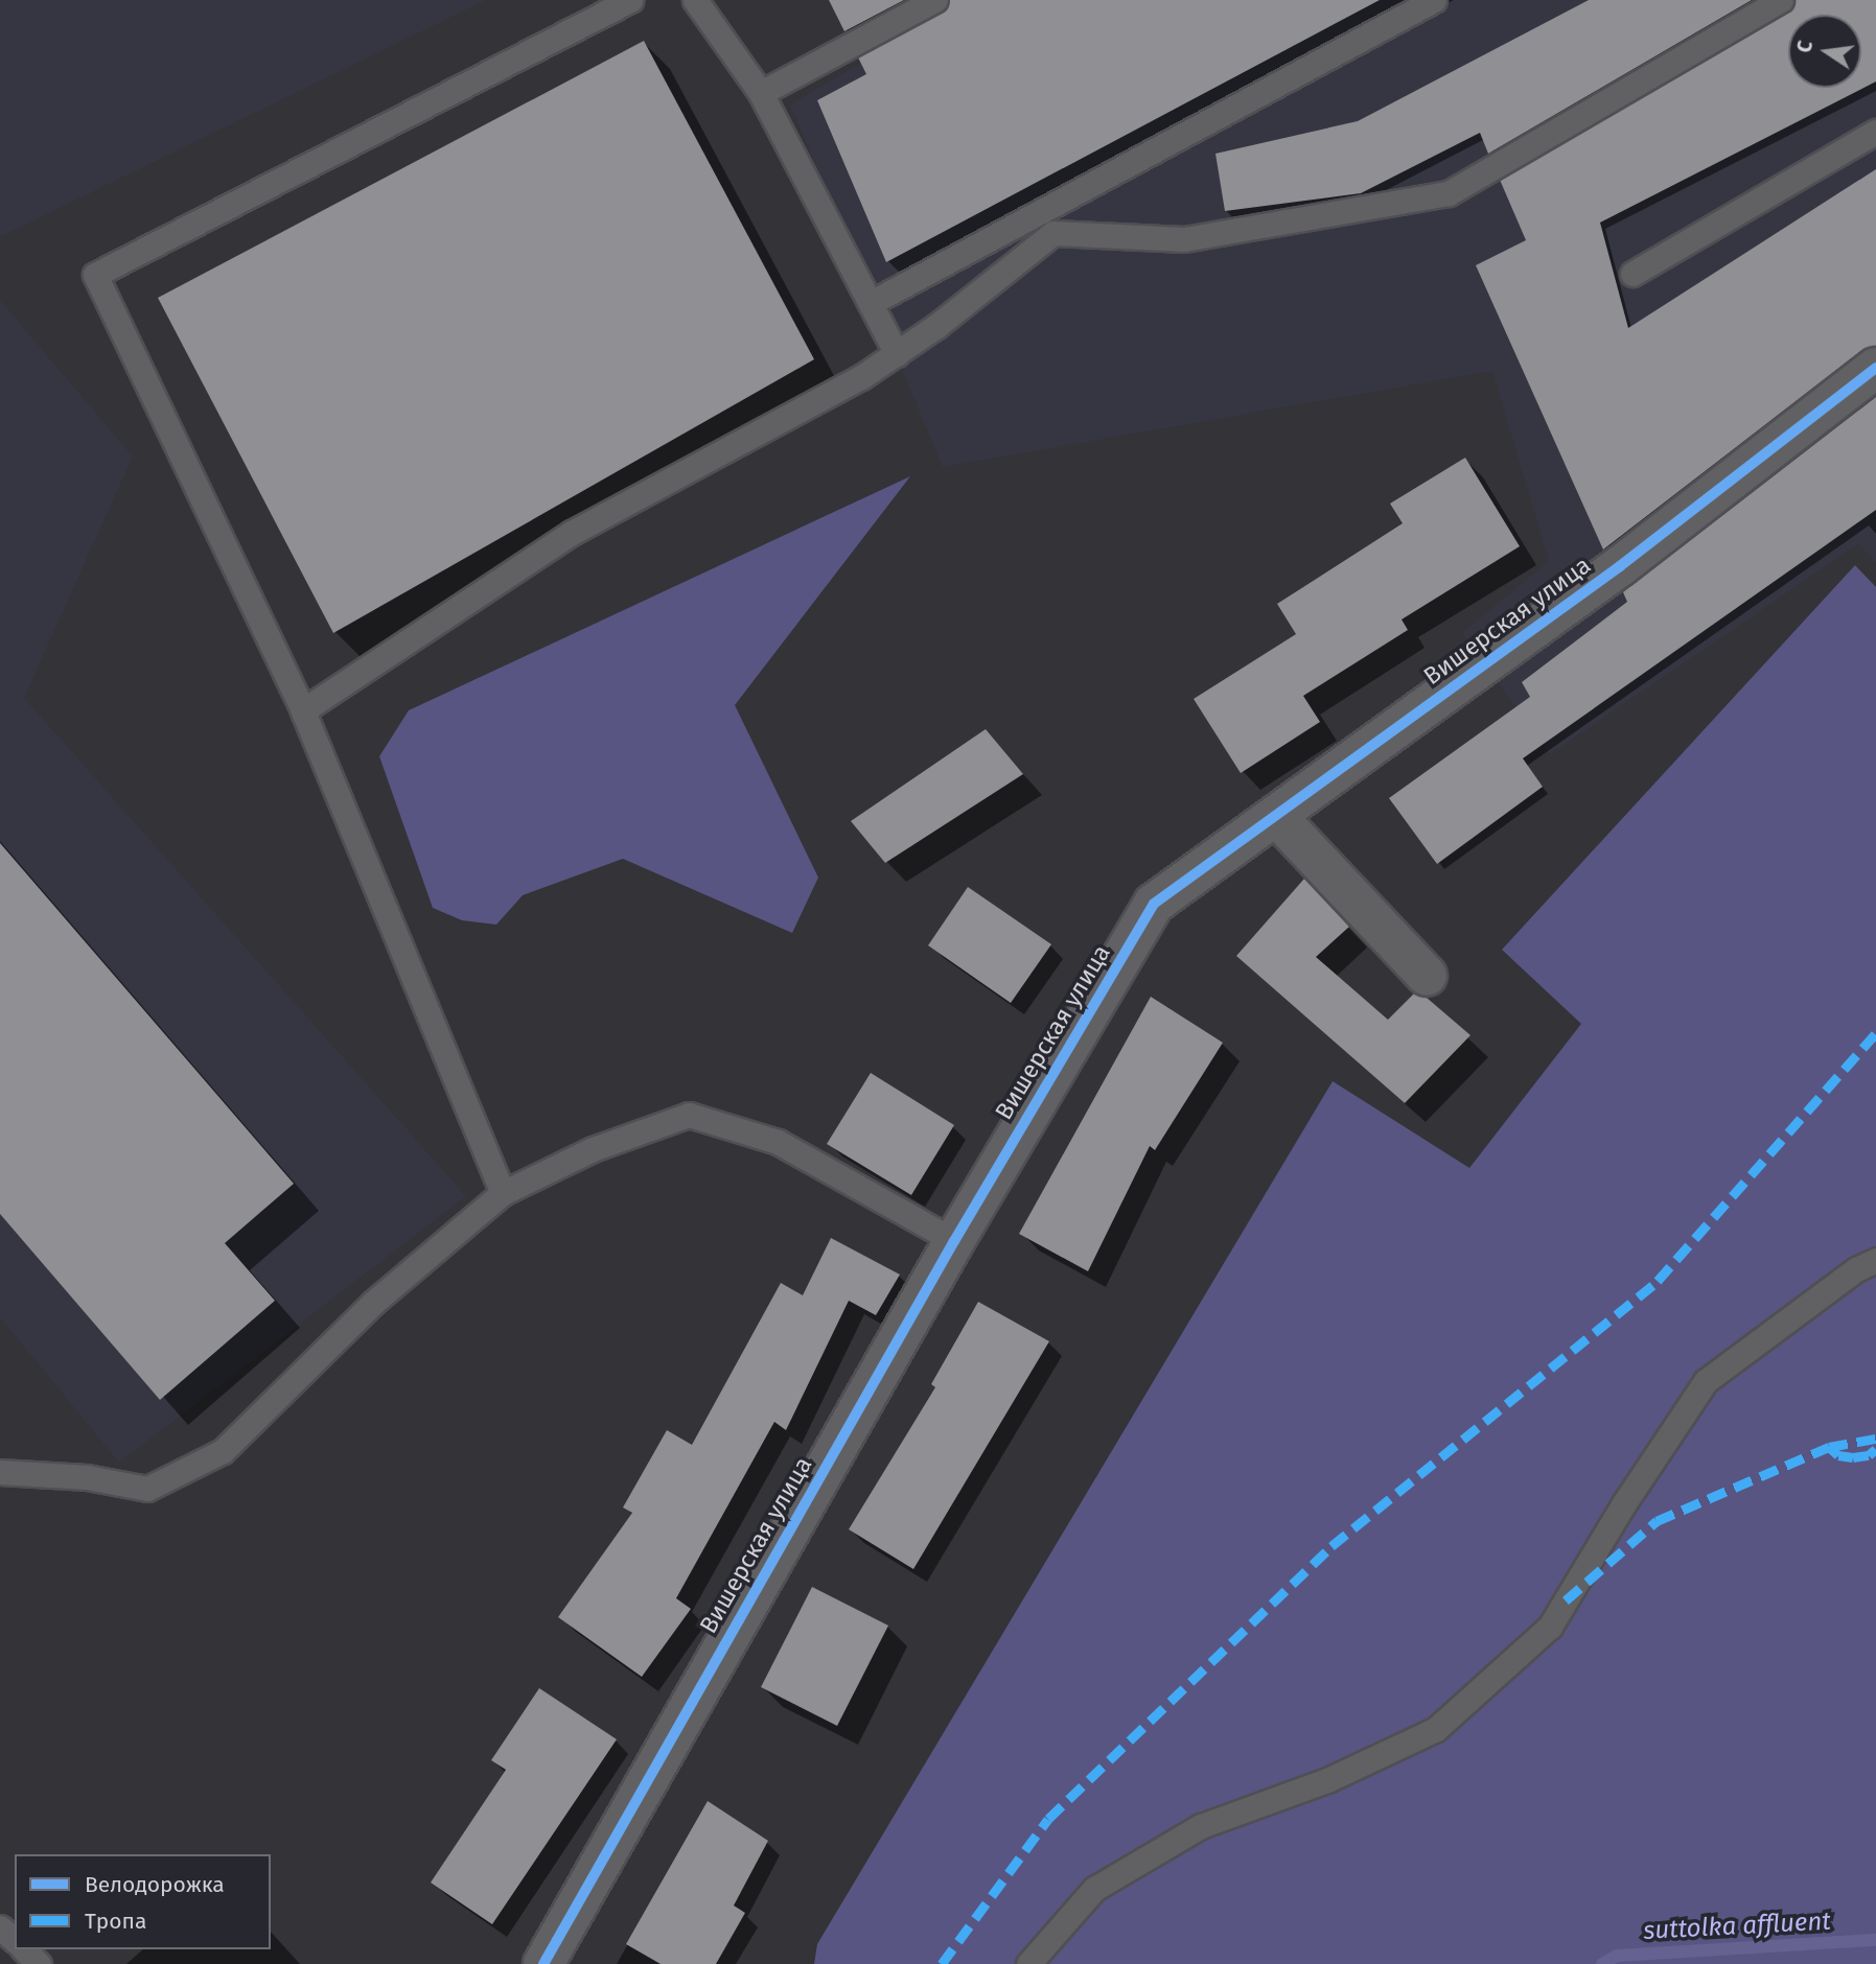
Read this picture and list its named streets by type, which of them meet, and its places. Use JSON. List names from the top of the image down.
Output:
{
  "streets": {
    "street": ["Вишерская улица"]
  },
  "water": ["suttolka affluent"],
  "legend": ["Велодорожка", "Тропа"],
  "north": "left"
}
